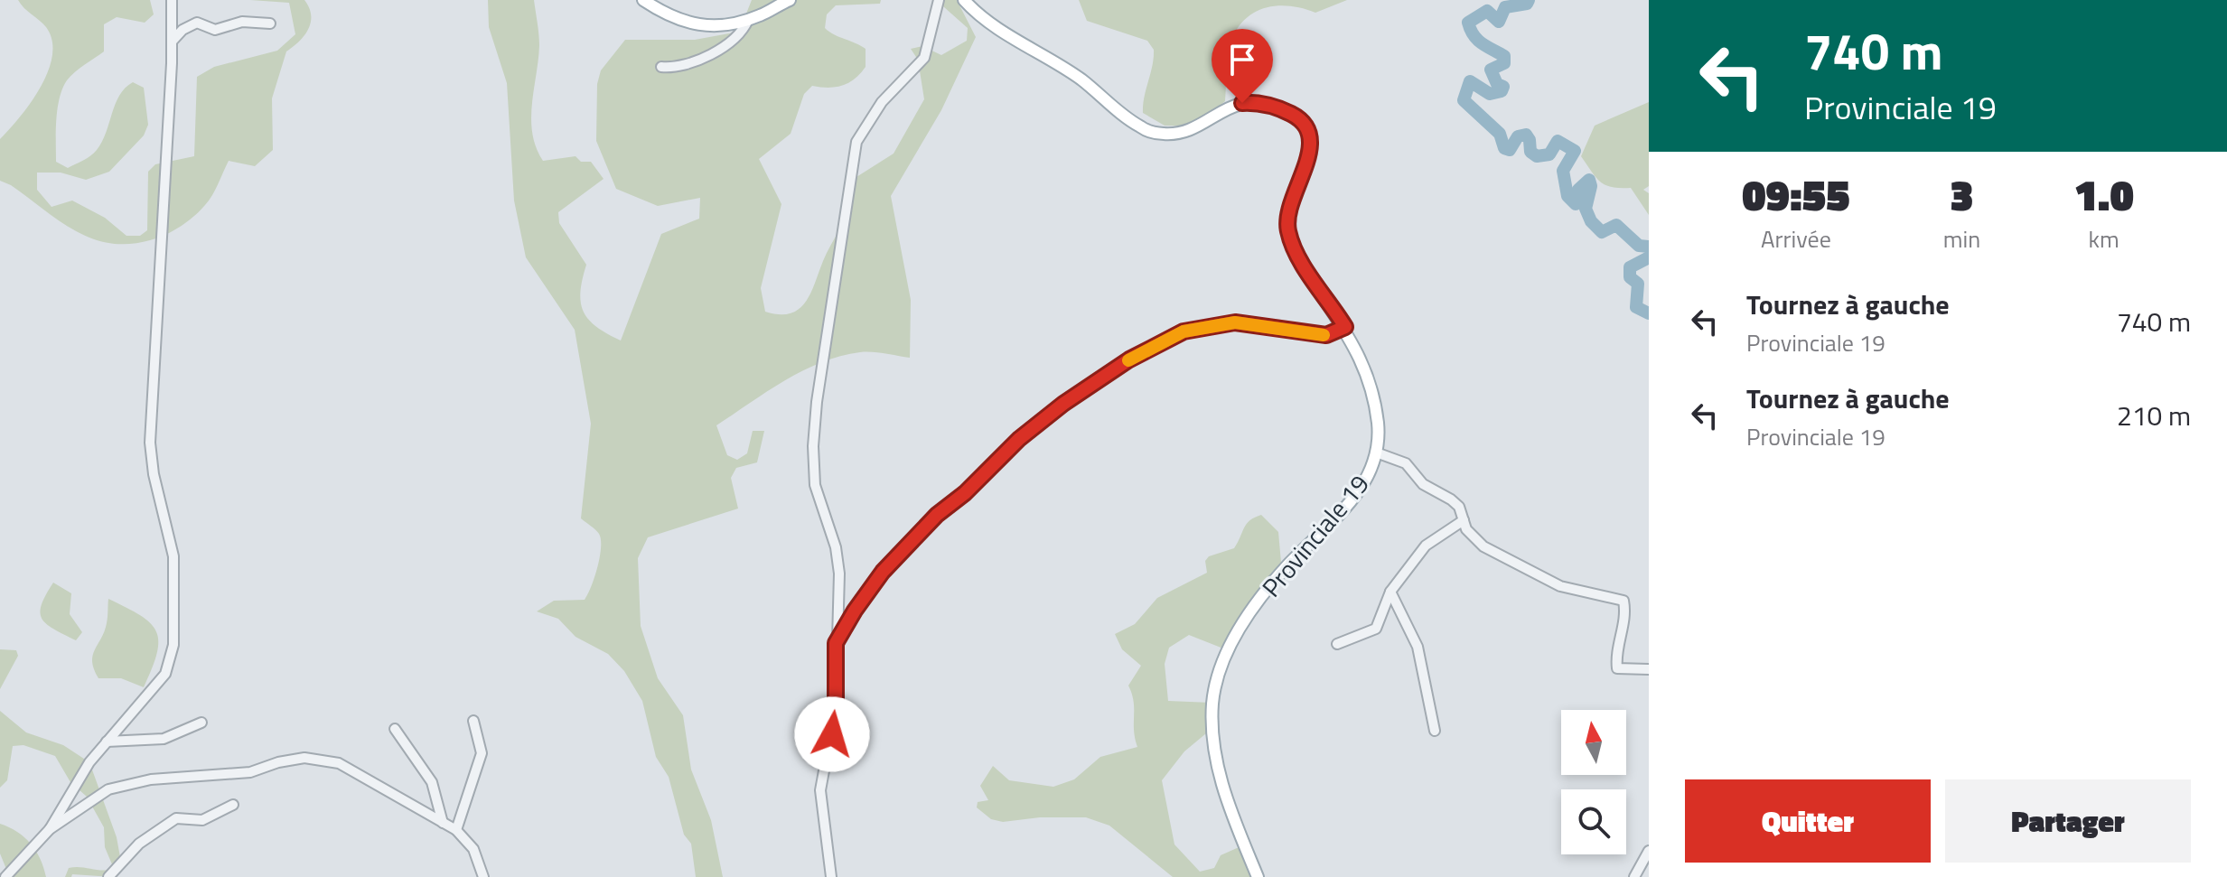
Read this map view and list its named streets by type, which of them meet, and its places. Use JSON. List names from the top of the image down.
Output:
{
  "streets": {
    "main road": ["Provinciale 19"]
  },
  "north": "top",
  "page": {
    "turn": ["740 m", "Provinciale 19"],
    "eta": [
      "09:55",
      "Arrivée",
      "3",
      "min",
      "1.0",
      "km"
    ],
    "list": [
      {
        "name": "Tournez à gauche",
        "note": "Provinciale 19",
        "value": "740 m"
      },
      {
        "name": "Tournez à gauche",
        "note": "Provinciale 19",
        "value": "210 m"
      }
    ],
    "buttons": ["Quitter", "Partager"]
  }
}
